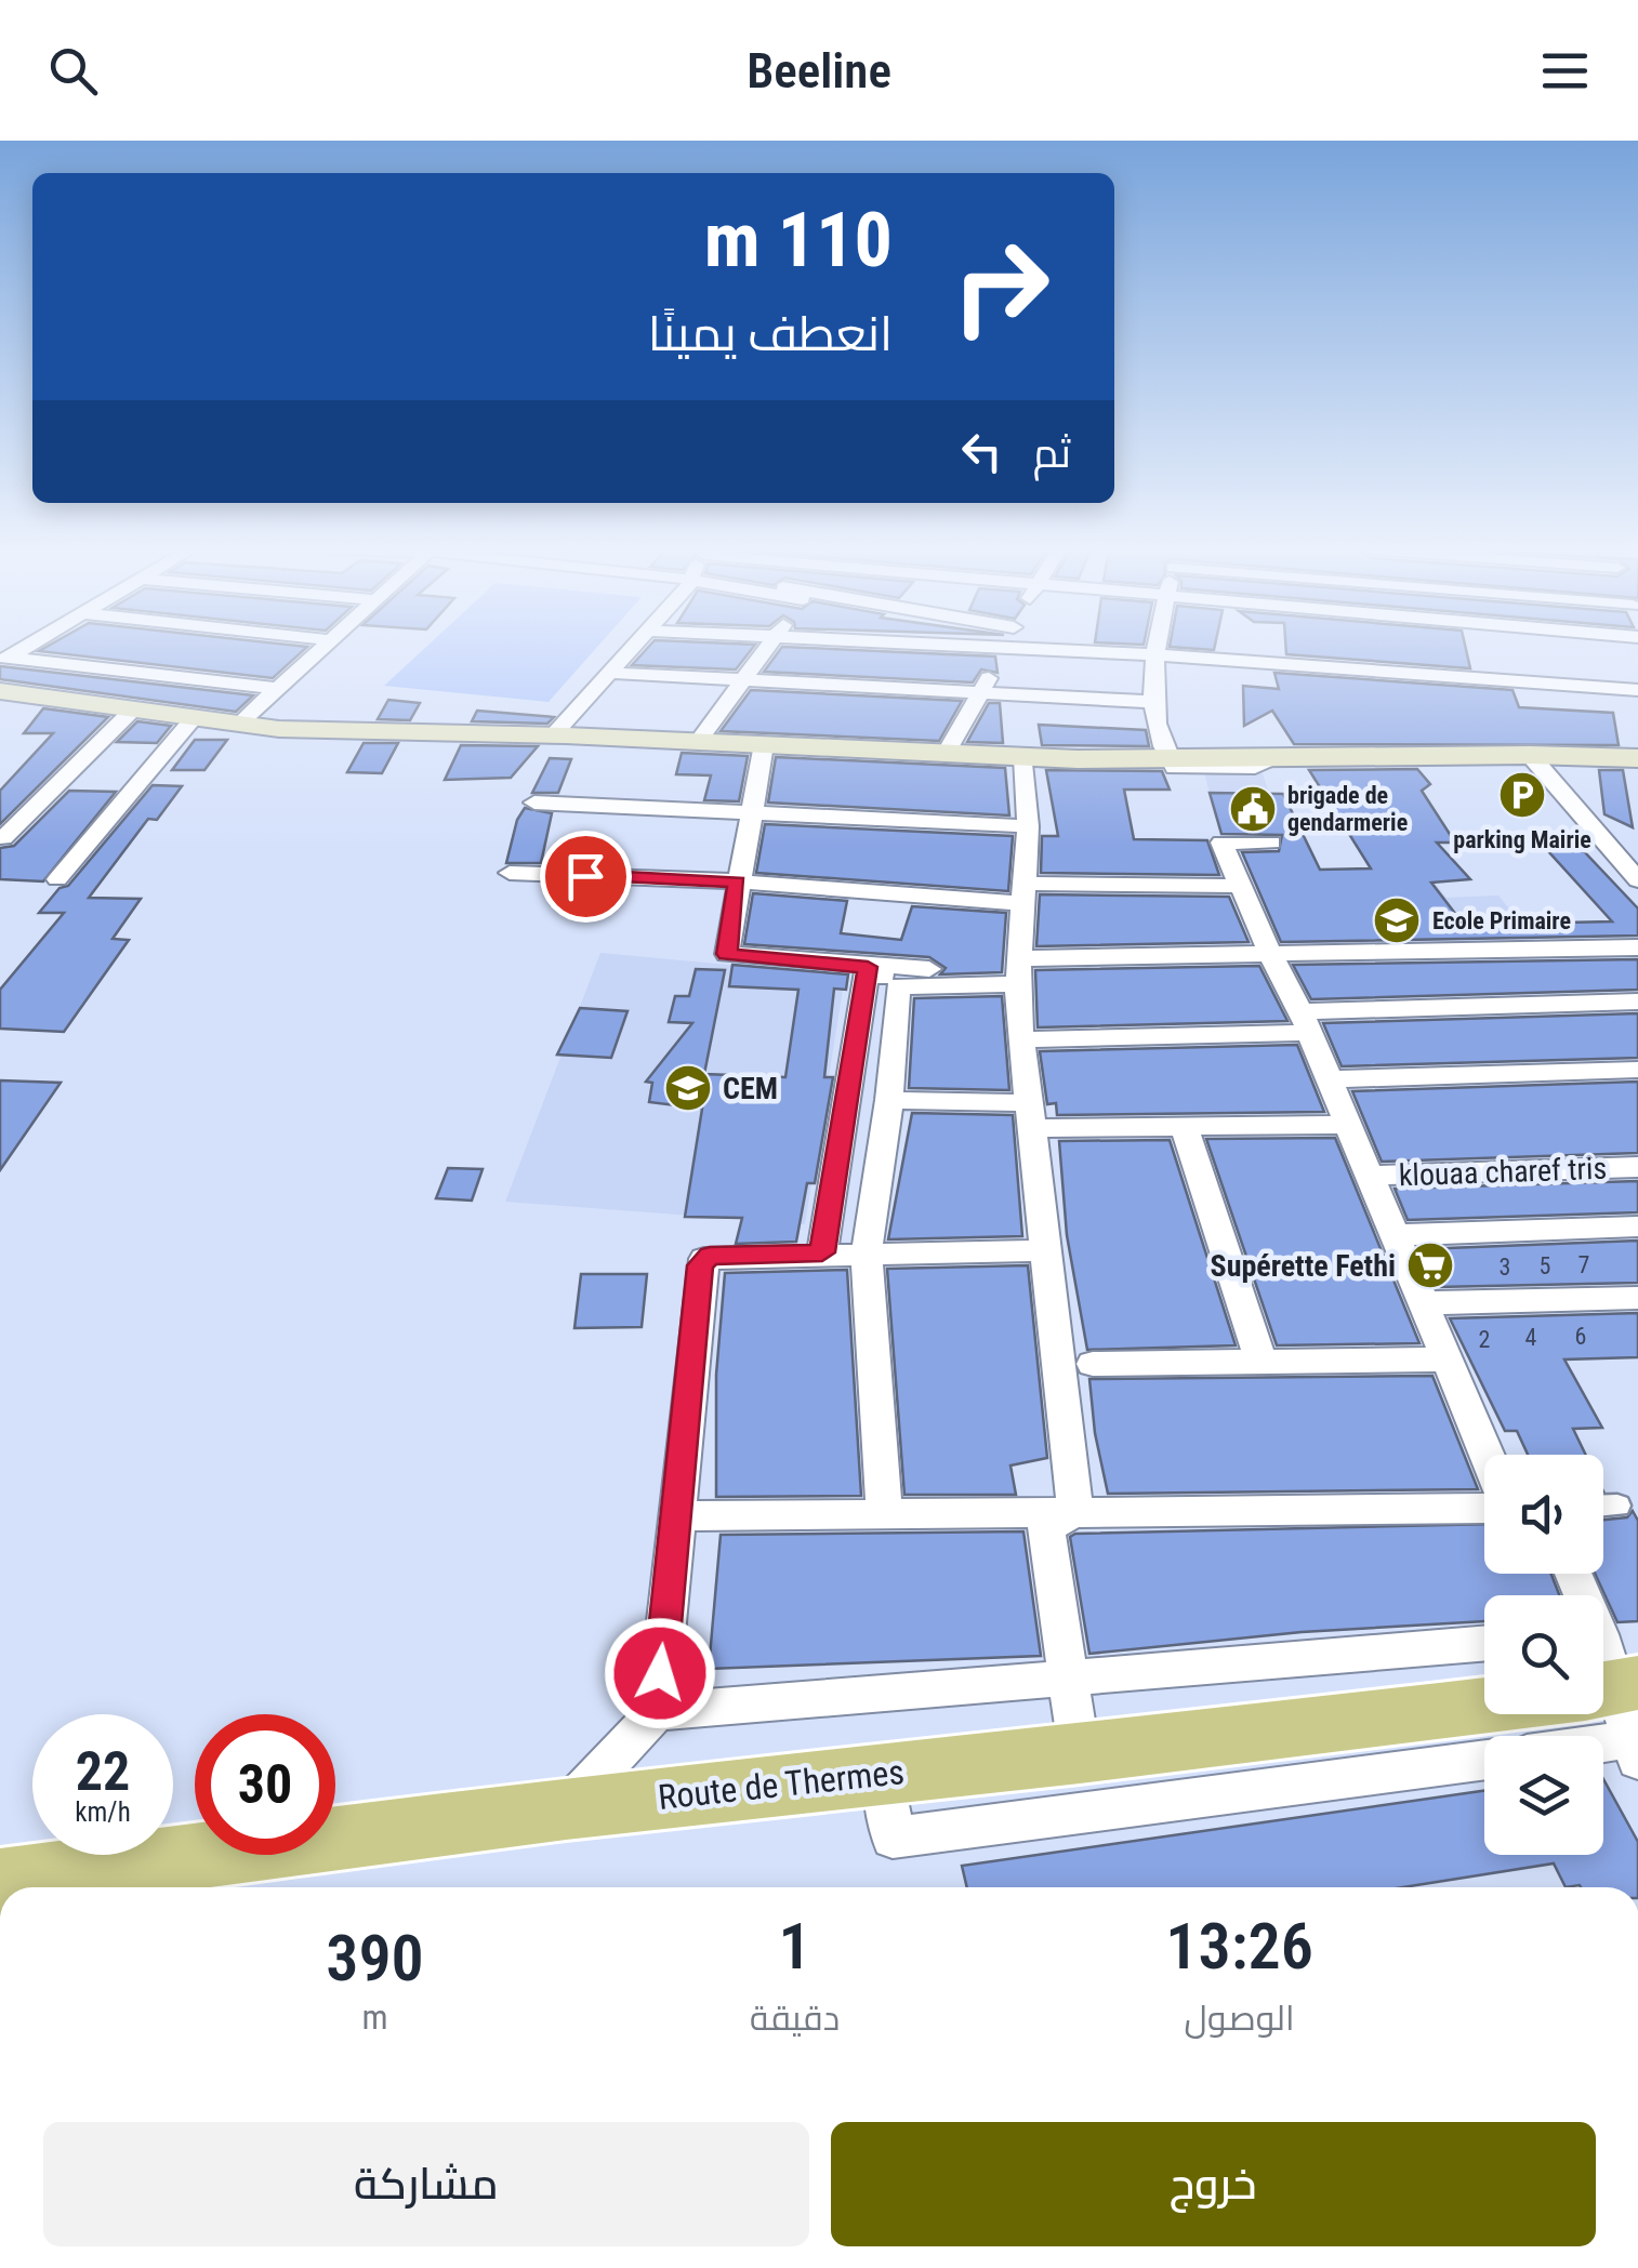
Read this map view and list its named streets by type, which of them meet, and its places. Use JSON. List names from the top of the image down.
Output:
{
  "streets": {
    "main road": ["Route de Thermes"],
    "street": ["klouaa charef tris"]
  },
  "places": {
    "parking": ["parking Mairie"],
    "public building": ["brigade de gendarmerie"],
    "school or university": ["Ecole Primaire", "CEM"],
    "supermarket": ["Supérette Fethi"]
  },
  "house_numbers": [
    "7",
    "5",
    "3",
    "6",
    "4",
    "2"
  ],
  "page": {
    "header": "Beeline",
    "turn": ["110 m", "انعطف يمينًا"],
    "then": "ثم",
    "speed": "22 km/h",
    "limit": "30",
    "eta": [
      "13:26",
      "الوصول",
      "1",
      "دقيقة",
      "390",
      "m"
    ],
    "buttons": ["خروج", "مشاركة"]
  }
}
